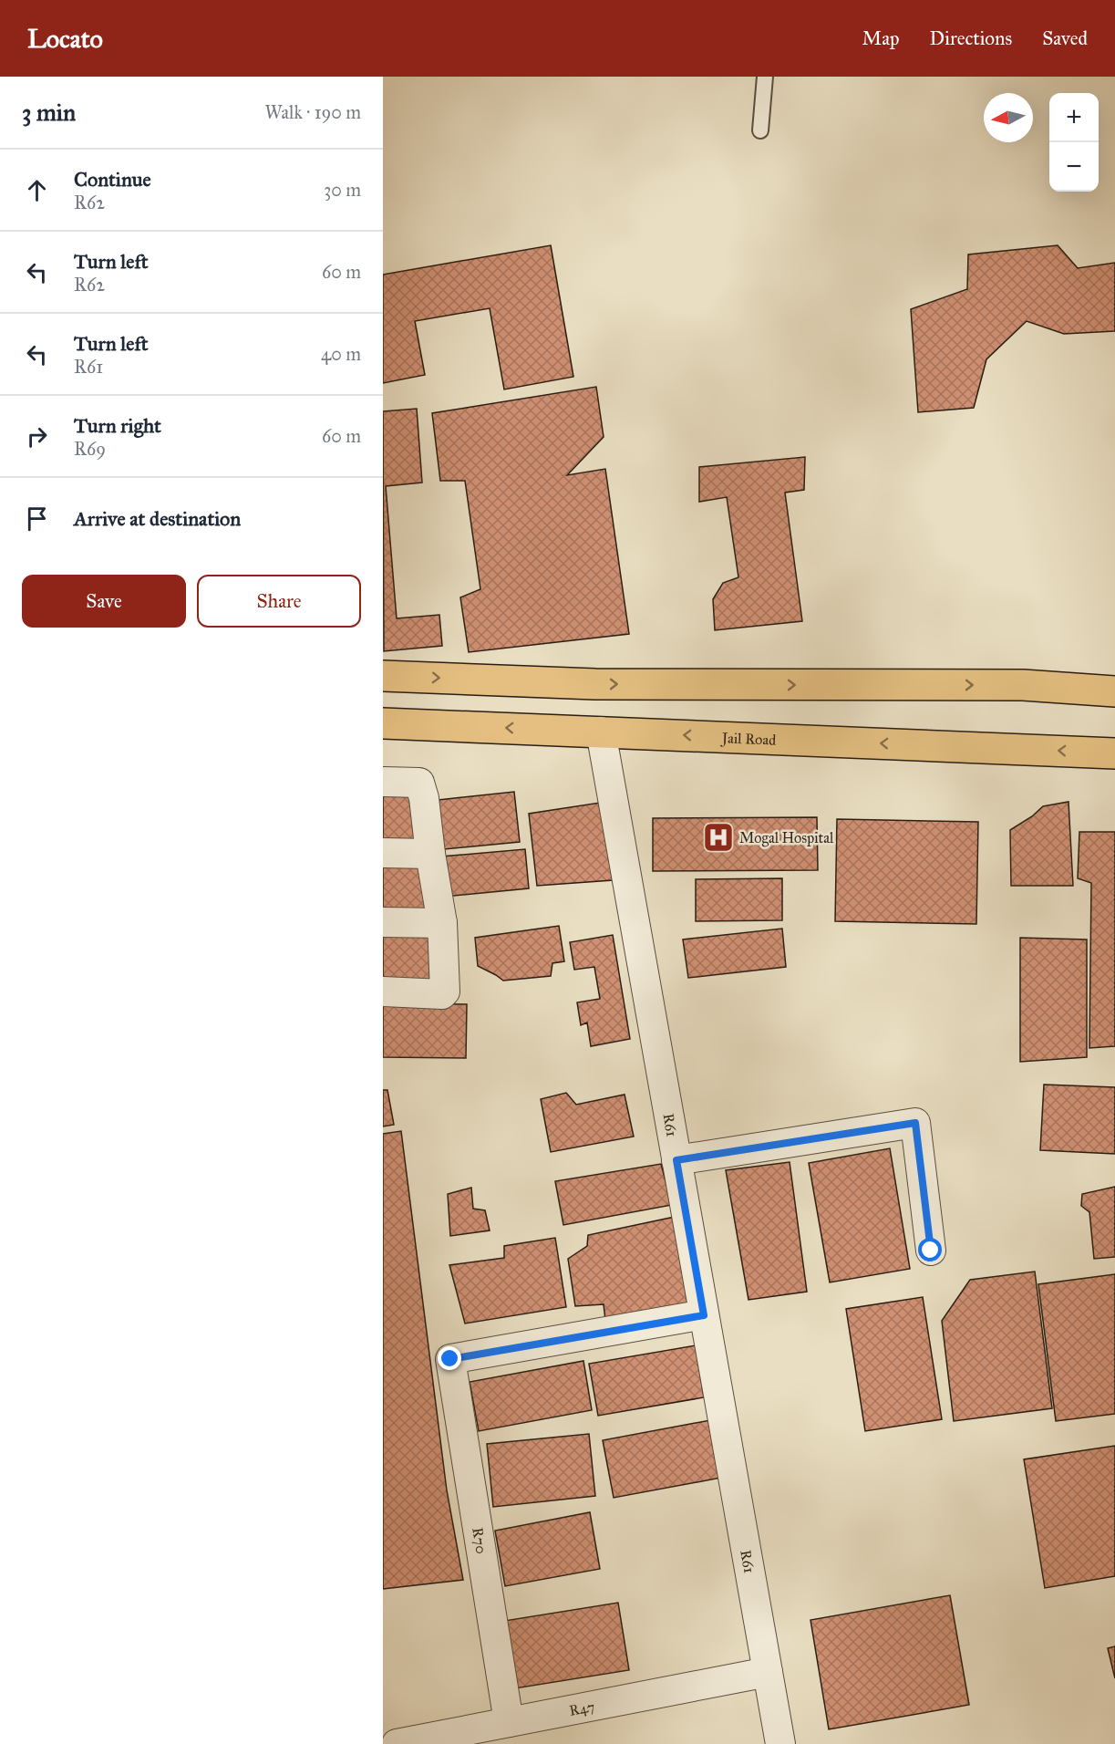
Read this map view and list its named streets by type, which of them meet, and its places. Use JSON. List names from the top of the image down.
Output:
{
  "streets": {
    "main road": ["Jail Road"],
    "street": ["R61", "R70", "R47"]
  },
  "crossings": [
    ["Jail Road", "R61"],
    ["R61", "R70"],
    ["R61", "R47"],
    ["R70", "R47"]
  ],
  "places": {
    "hospital": ["Mogal Hospital"]
  },
  "north": "left",
  "page": {
    "header": "Locato",
    "nav": ["Map", "Directions", "Saved"],
    "heading": ["3 min", "Walk · 190 m"],
    "map_buttons": ["+", "−"],
    "list": [
      ["Continue", "R62", "30 m"],
      ["Turn left", "R62", "60 m"],
      ["Turn left", "R61", "40 m"],
      ["Turn right", "R69", "60 m"],
      "Arrive at destination"
    ],
    "buttons": ["Save", "Share"]
  }
}
